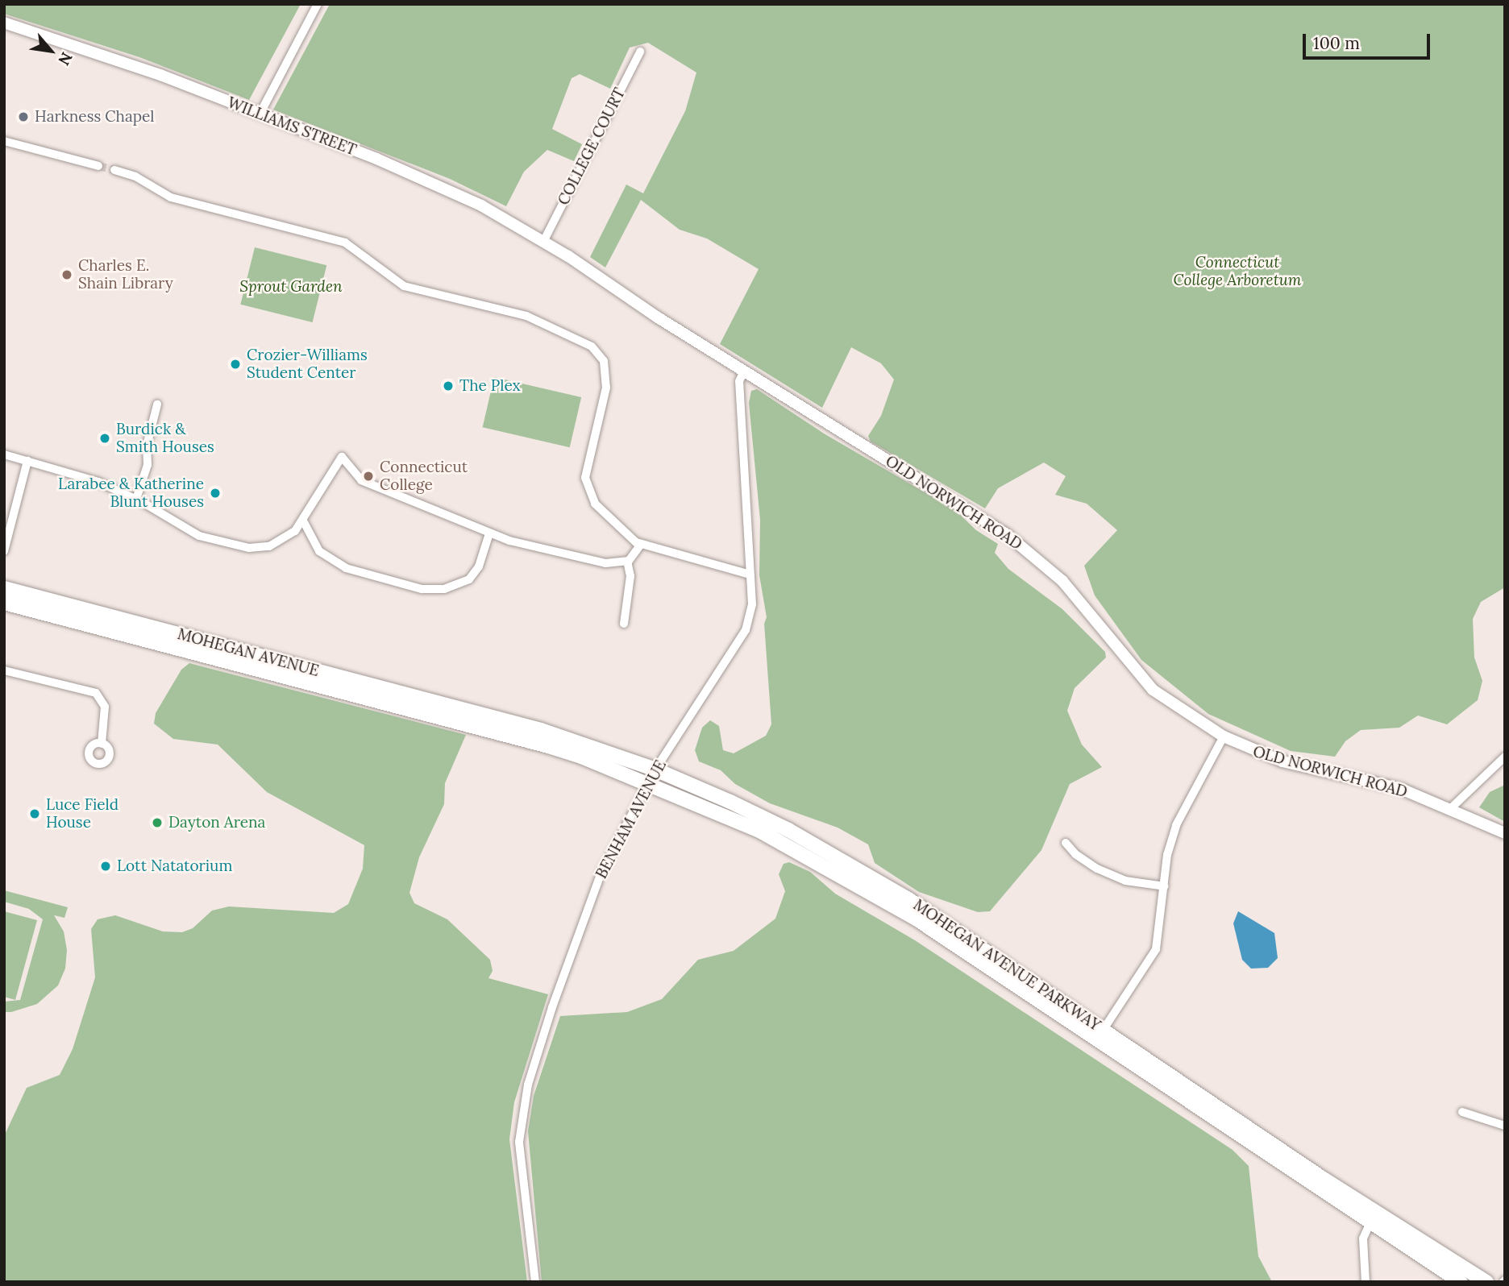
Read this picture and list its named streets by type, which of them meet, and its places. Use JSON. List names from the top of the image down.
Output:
{
  "streets": {
    "highway": ["MOHEGAN AVENUE", "MOHEGAN AVENUE PARKWAY"],
    "street": [
      "WILLIAMS STREET",
      "COLLEGE COURT",
      "OLD NORWICH ROAD",
      "BENHAM AVENUE"
    ]
  },
  "crossings": [
    ["WILLIAMS STREET", "COLLEGE COURT"],
    ["WILLIAMS STREET", "OLD NORWICH ROAD"],
    ["OLD NORWICH ROAD", "BENHAM AVENUE"],
    ["MOHEGAN AVENUE", "MOHEGAN AVENUE PARKWAY"],
    ["BENHAM AVENUE", "MOHEGAN AVENUE PARKWAY"]
  ],
  "parks": ["Connecticut College Arboretum", "Sprout Garden"],
  "places": [
    "Harkness Chapel",
    "Charles E. Shain Library",
    "Crozier-Williams Student Center",
    "The Plex",
    "Burdick & Smith Houses",
    "Connecticut College",
    "Larabee & Katherine Blunt Houses",
    "Luce Field House",
    "Dayton Arena",
    "Lott Natatorium"
  ],
  "scale_bar": "100 m",
  "north": "bottom right"
}
